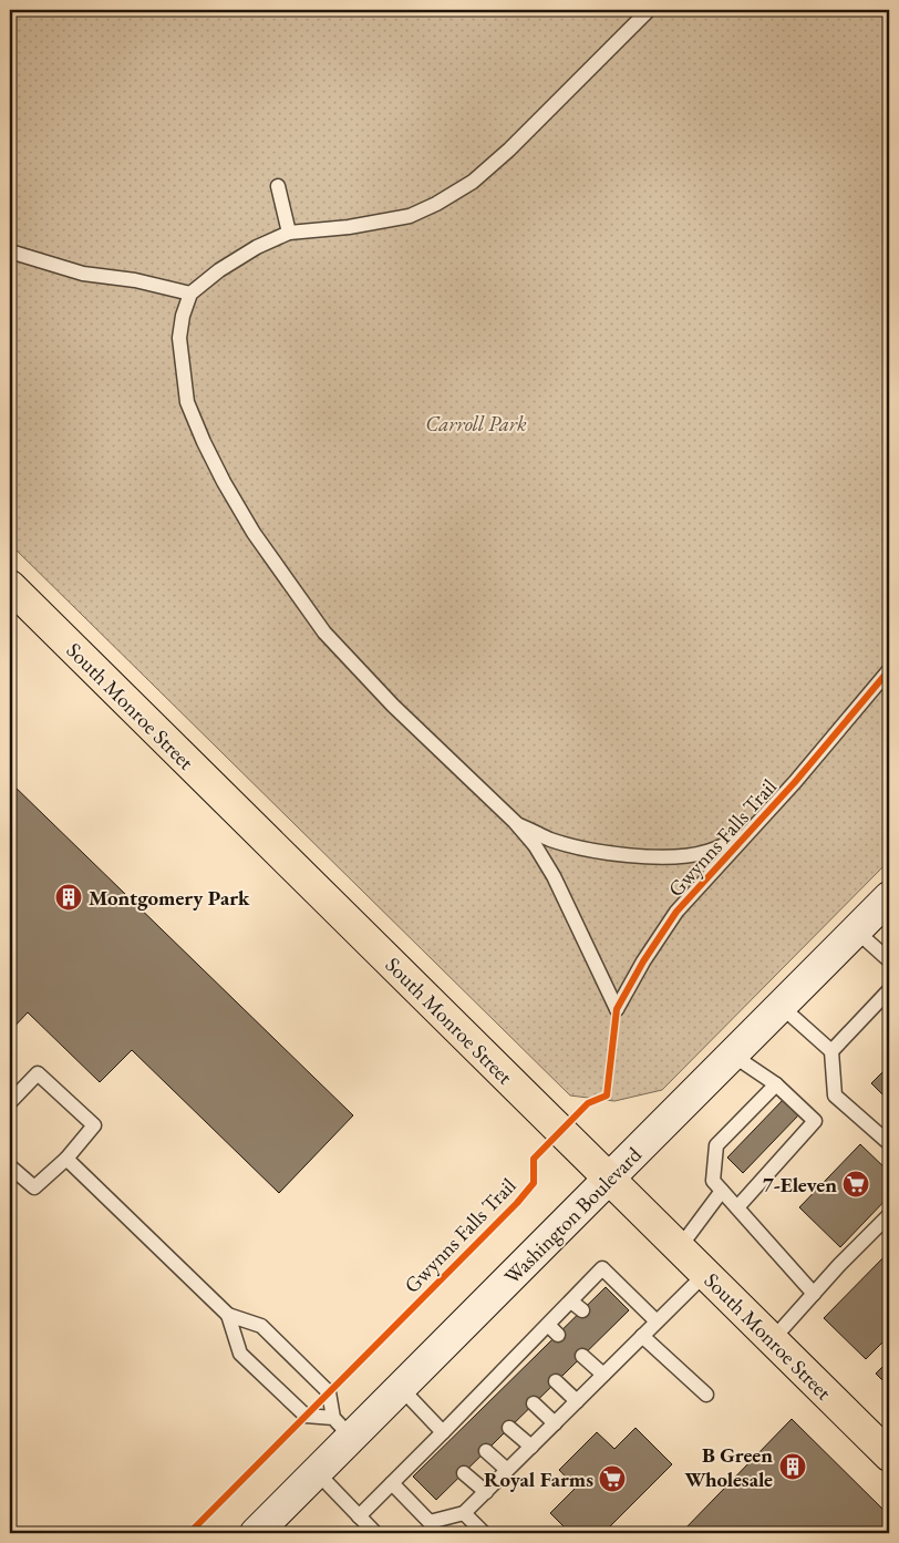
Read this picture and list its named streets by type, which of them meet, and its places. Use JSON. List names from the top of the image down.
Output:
{
  "streets": {
    "main road": ["South Monroe Street", "Washington Boulevard"],
    "lane": ["Gwynns Falls Trail"]
  },
  "crossings": [
    ["South Monroe Street", "Washington Boulevard"]
  ],
  "parks": ["Carroll Park"],
  "places": {
    "building": ["Montgomery Park", "B Green Wholesale"],
    "supermarket": ["7-Eleven", "Royal Farms"]
  }
}
